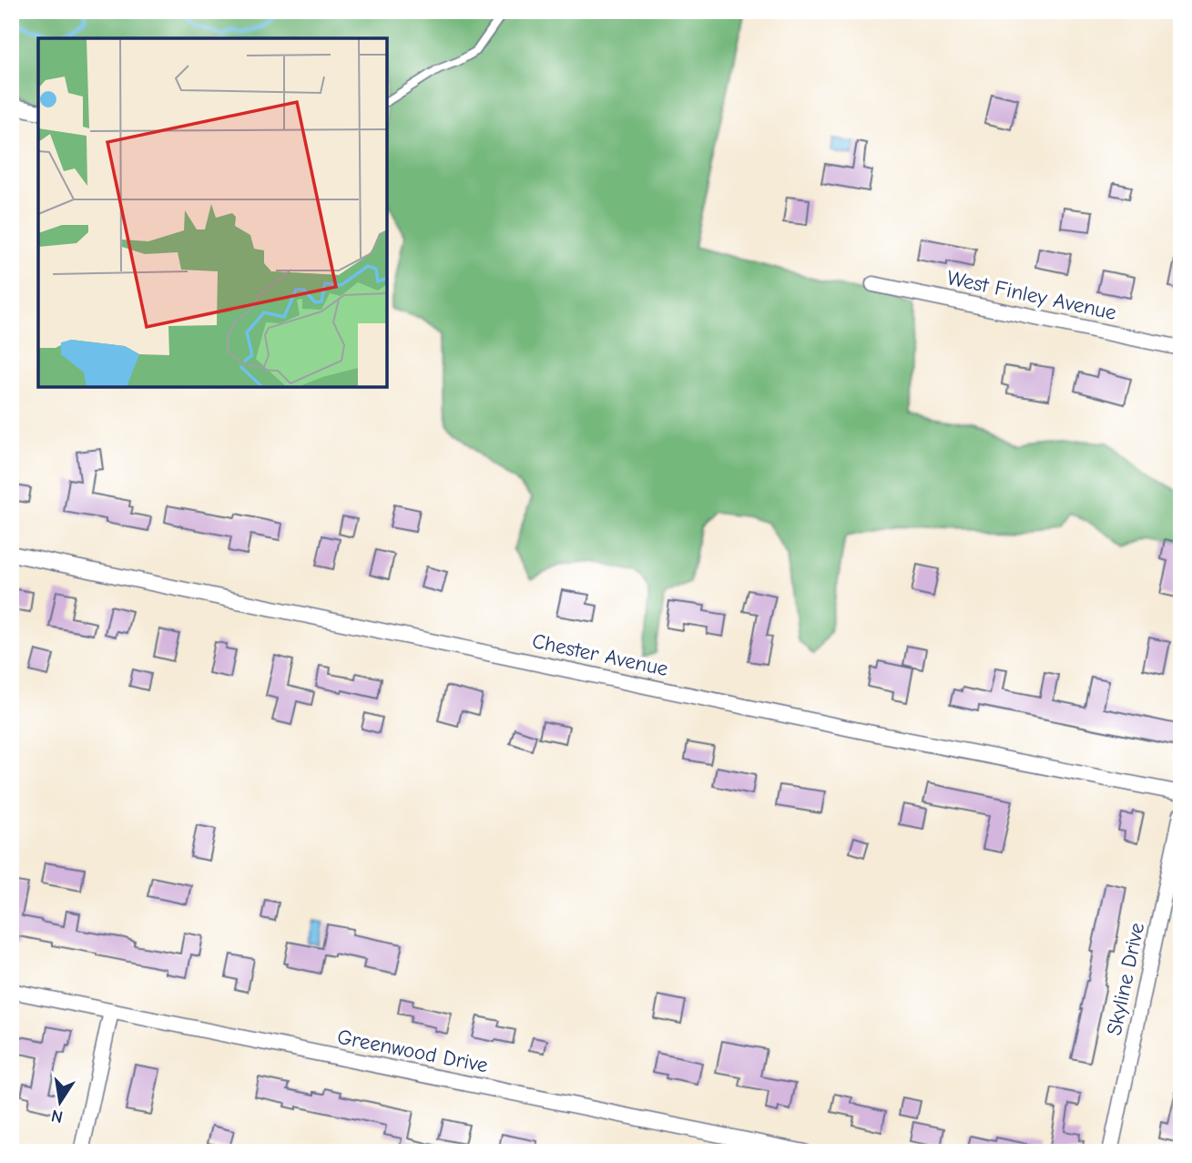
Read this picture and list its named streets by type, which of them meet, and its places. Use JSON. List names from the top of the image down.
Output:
{
  "streets": {
    "street": [
      "West Finley Avenue",
      "Chester Avenue",
      "Skyline Drive",
      "Greenwood Drive"
    ]
  },
  "north": "bottom"
}
